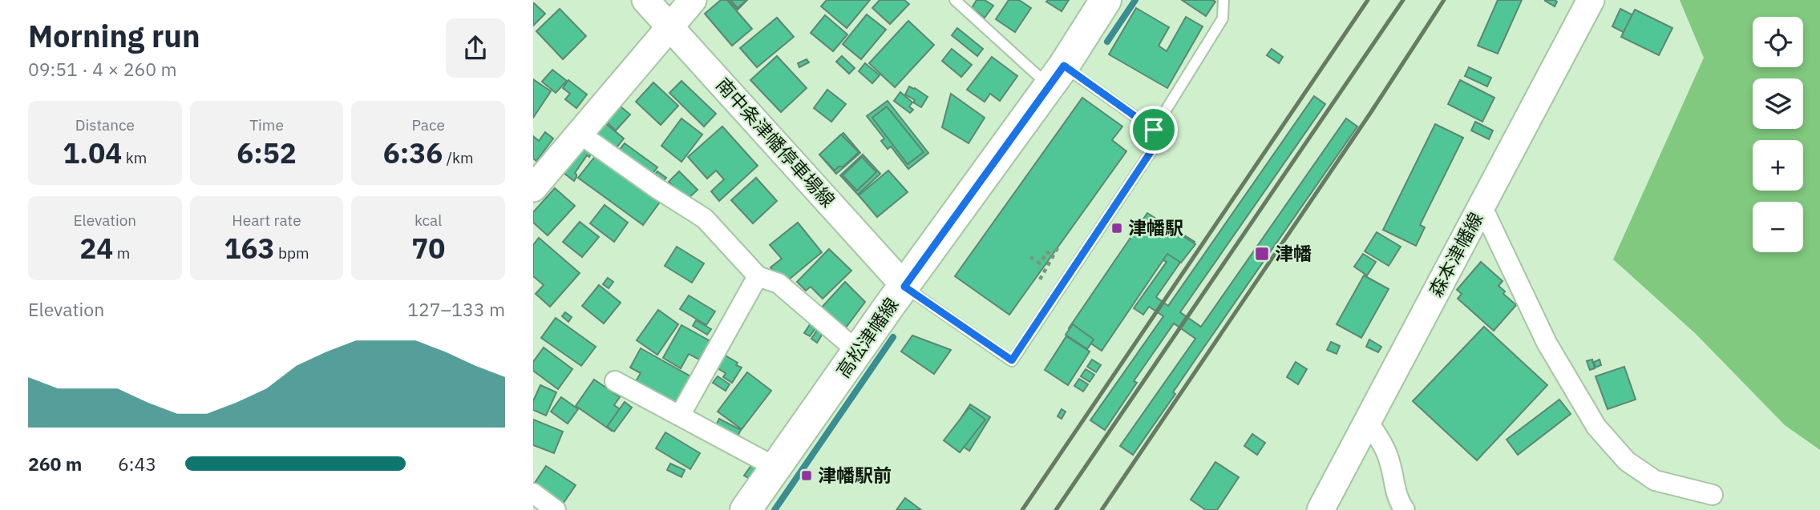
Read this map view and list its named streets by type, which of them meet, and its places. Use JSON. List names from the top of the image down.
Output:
{
  "streets": {
    "main road": ["南中条津幡停車場線", "森本津幡線", "高松津幡線"]
  },
  "crossings": [
    ["南中条津幡停車場線", "高松津幡線"]
  ],
  "places": {
    "transit": ["津幡駅", "津幡", "津幡駅前"]
  },
  "page": {
    "heading": ["Morning run", "09:51 · 4 × 260 m"],
    "map_buttons": ["+", "−"],
    "stats": [
      ["Distance", "1.04 km"],
      ["Time", "6:52"],
      ["Pace", "6:36 /km"],
      ["Elevation", "24 m"],
      ["Heart rate", "163 bpm"],
      ["kcal", "70"]
    ],
    "chart": ["Elevation", "127–133 m"],
    "list": [
      {
        "name": "260 m",
        "note": "6:43"
      }
    ]
  }
}
